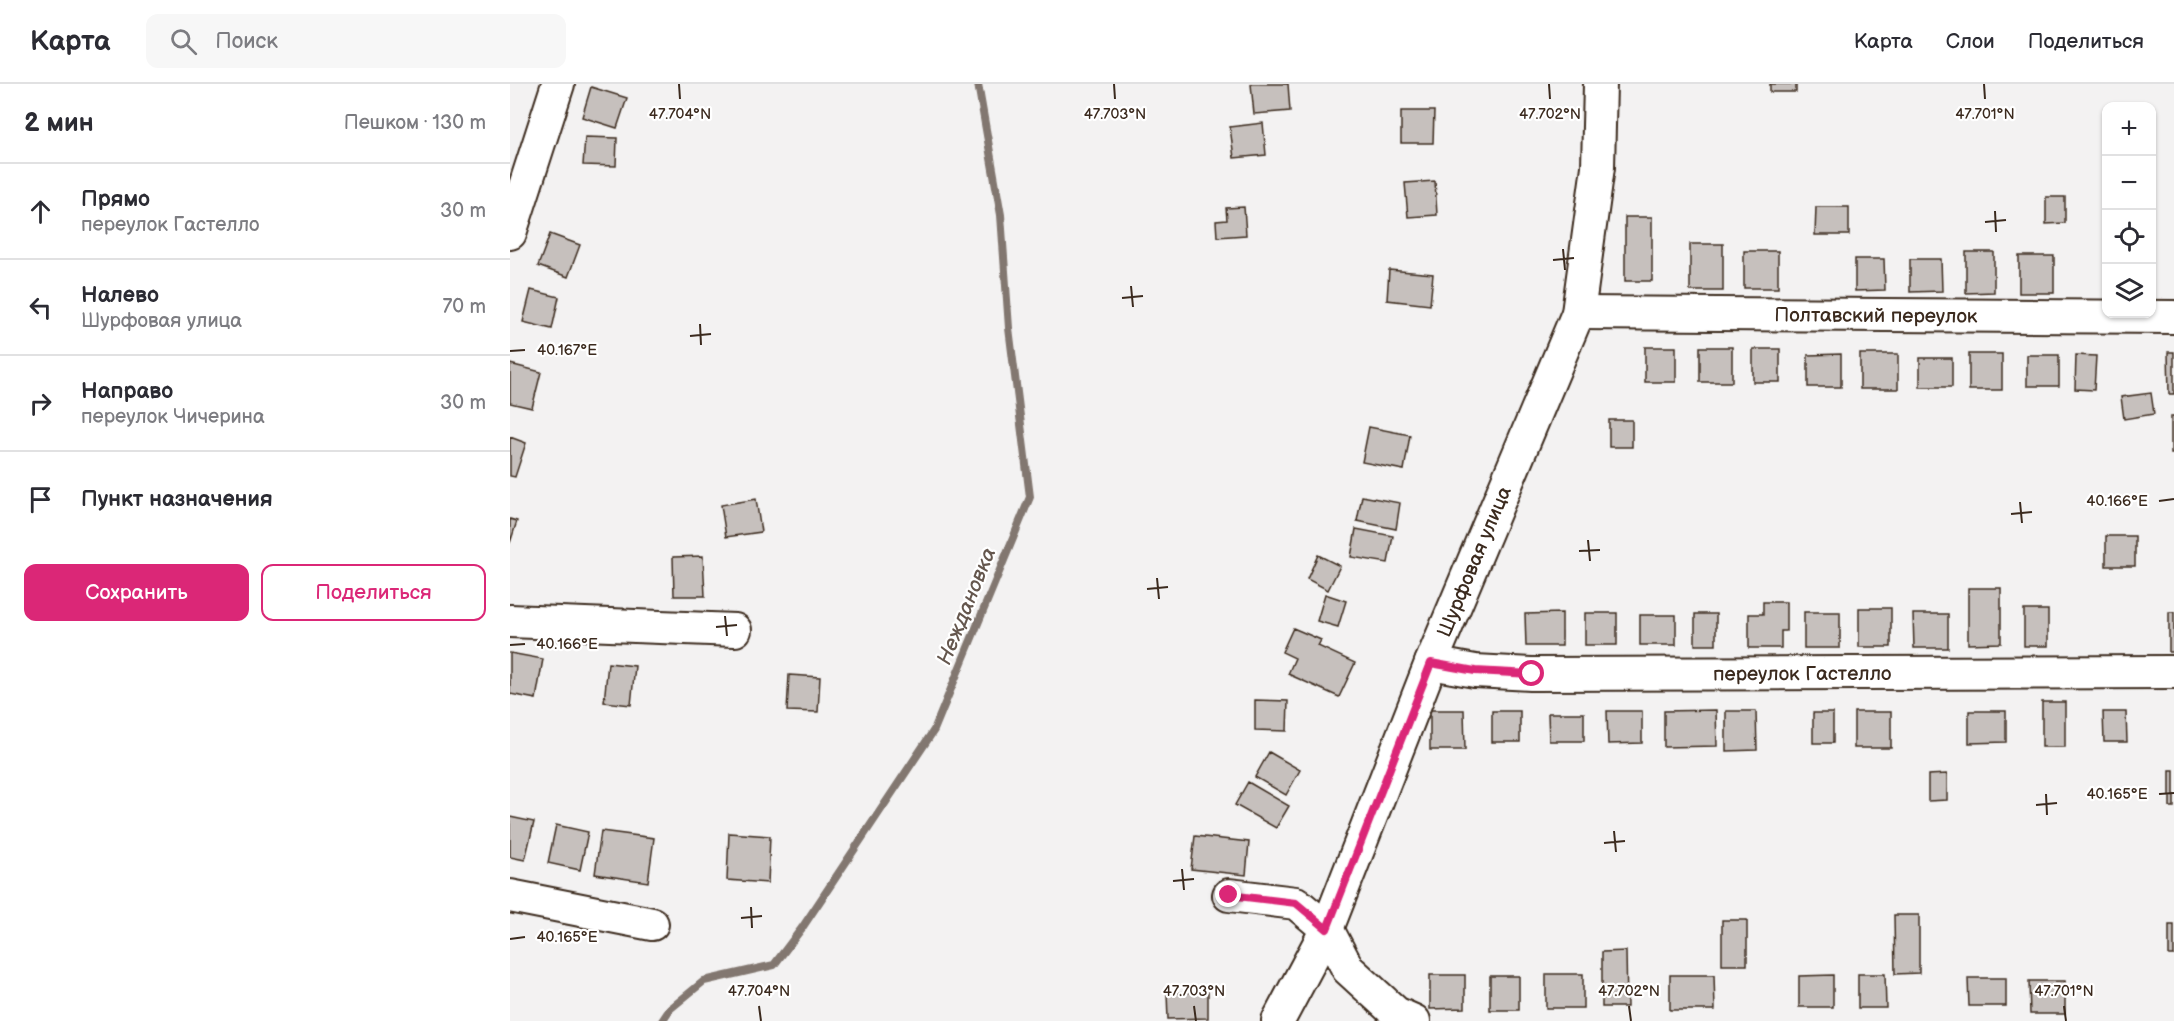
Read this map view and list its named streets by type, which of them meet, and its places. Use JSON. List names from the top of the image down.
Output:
{
  "streets": {
    "street": ["Полтавский переулок", "Шурфовая улица", "переулок Гастелло"]
  },
  "crossings": [
    ["Полтавский переулок", "Шурфовая улица"],
    ["Шурфовая улица", "переулок Гастелло"]
  ],
  "water": ["Неждановка"],
  "page": {
    "header": "Карта",
    "search": "Поиск",
    "nav": ["Карта", "Слои", "Поделиться"],
    "heading": ["2 мин", "Пешком · 130 m"],
    "map_buttons": ["+", "−"],
    "list": [
      ["Прямо", "переулок Гастелло", "30 m"],
      ["Налево", "Шурфовая улица", "70 m"],
      ["Направо", "переулок Чичерина", "30 m"],
      "Пункт назначения"
    ],
    "buttons": ["Сохранить", "Поделиться"]
  },
  "coordinates": [
    "47.704°N",
    "47.703°N",
    "47.702°N",
    "47.701°N",
    "40.167°E",
    "40.166°E",
    "40.165°E"
  ]
}
